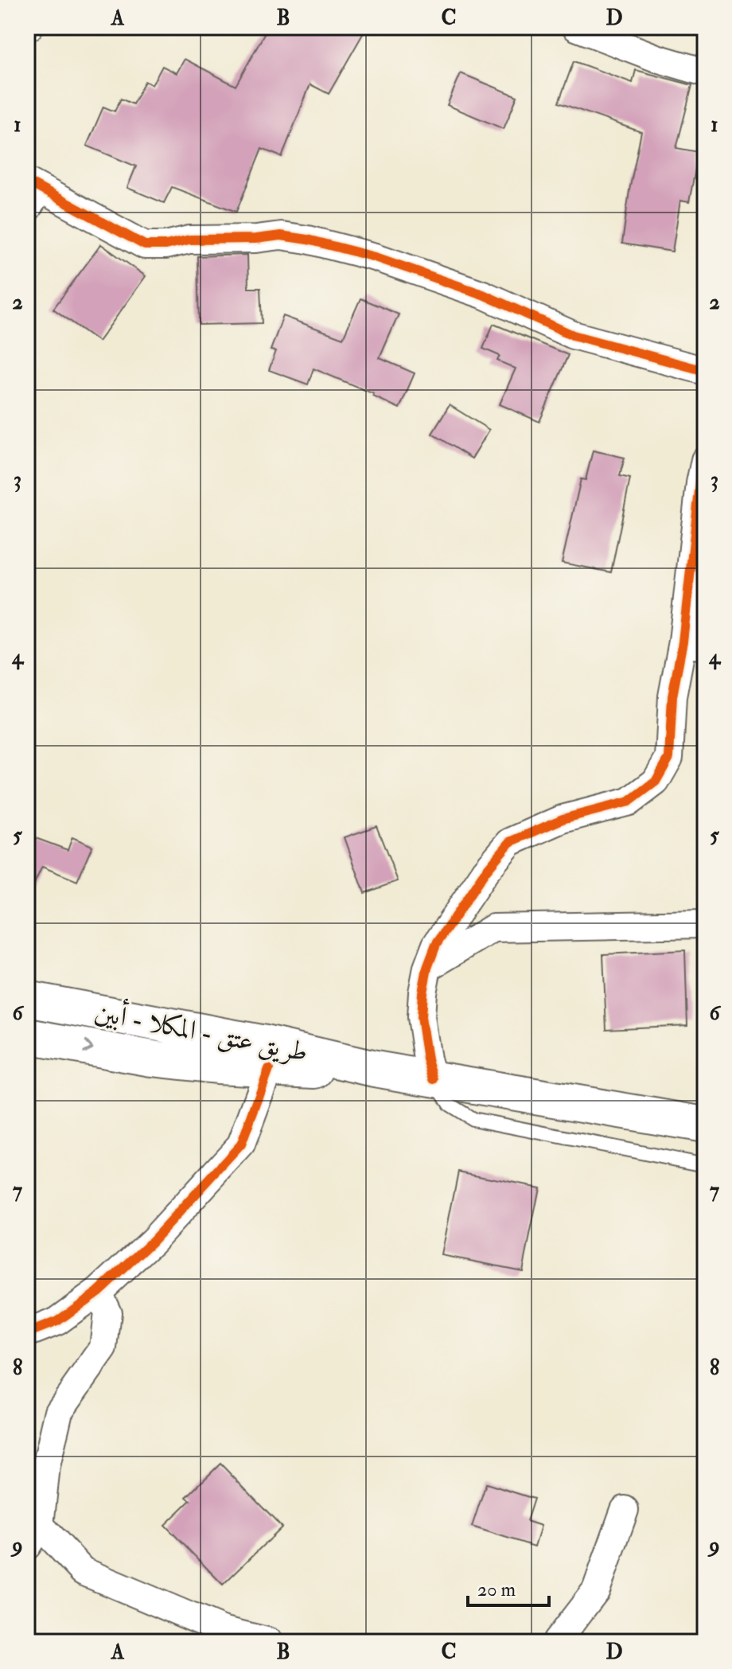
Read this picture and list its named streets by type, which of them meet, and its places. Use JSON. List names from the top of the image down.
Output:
{
  "streets": {
    "main road": ["طريق عتق - المكلا - أبين"]
  },
  "scale_bar": "20 m",
  "grid": {
    "columns": [
      "A",
      "B",
      "C",
      "D"
    ],
    "rows": [
      "1",
      "2",
      "3",
      "4",
      "5",
      "6",
      "7",
      "8",
      "9"
    ]
  }
}
